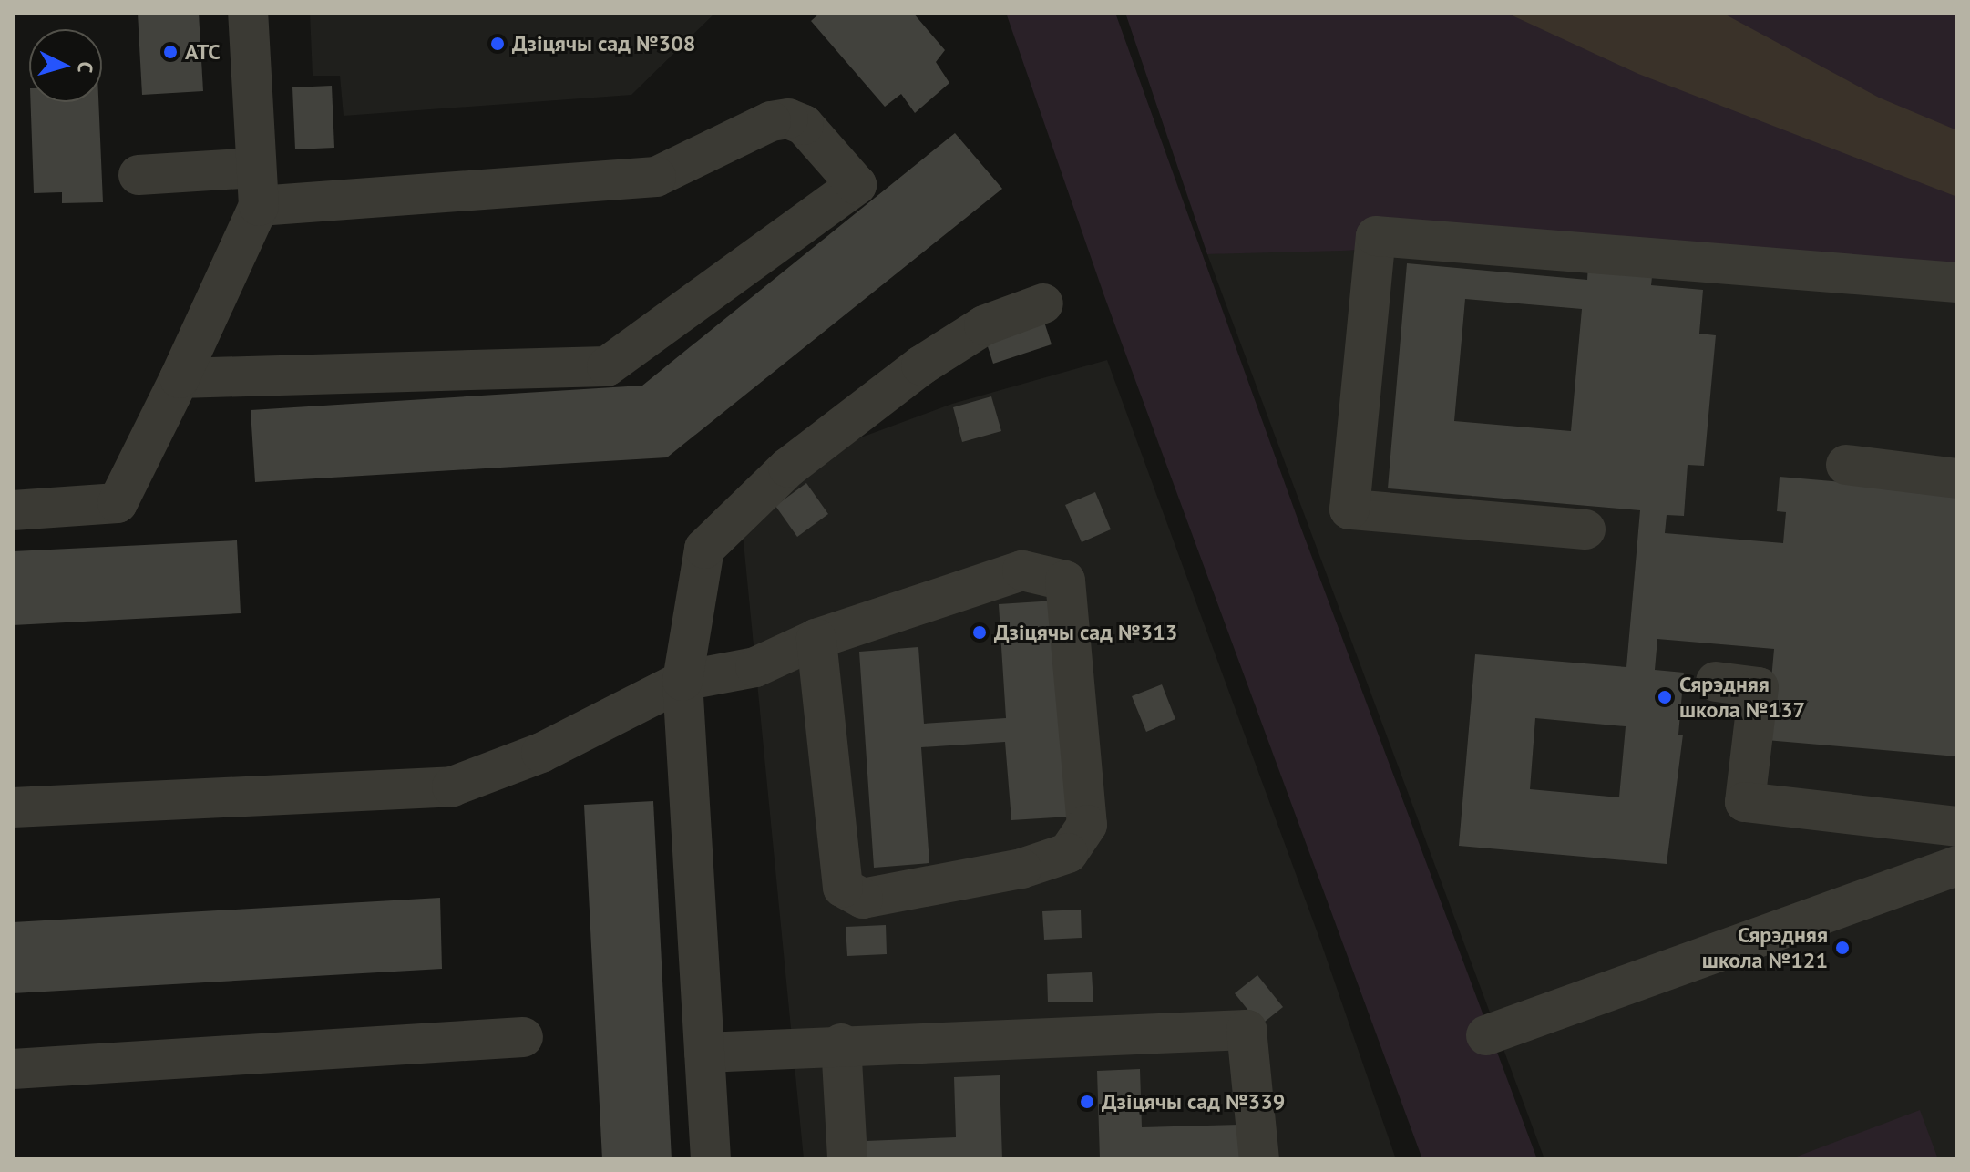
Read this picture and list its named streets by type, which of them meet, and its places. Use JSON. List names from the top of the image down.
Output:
{
  "places": [
    "Дзіцячы сад №308",
    "АТС",
    "Дзіцячы сад №313",
    "Сярэдняя школа №137",
    "Сярэдняя школа №121",
    "Дзіцячы сад №339"
  ],
  "north": "right"
}
